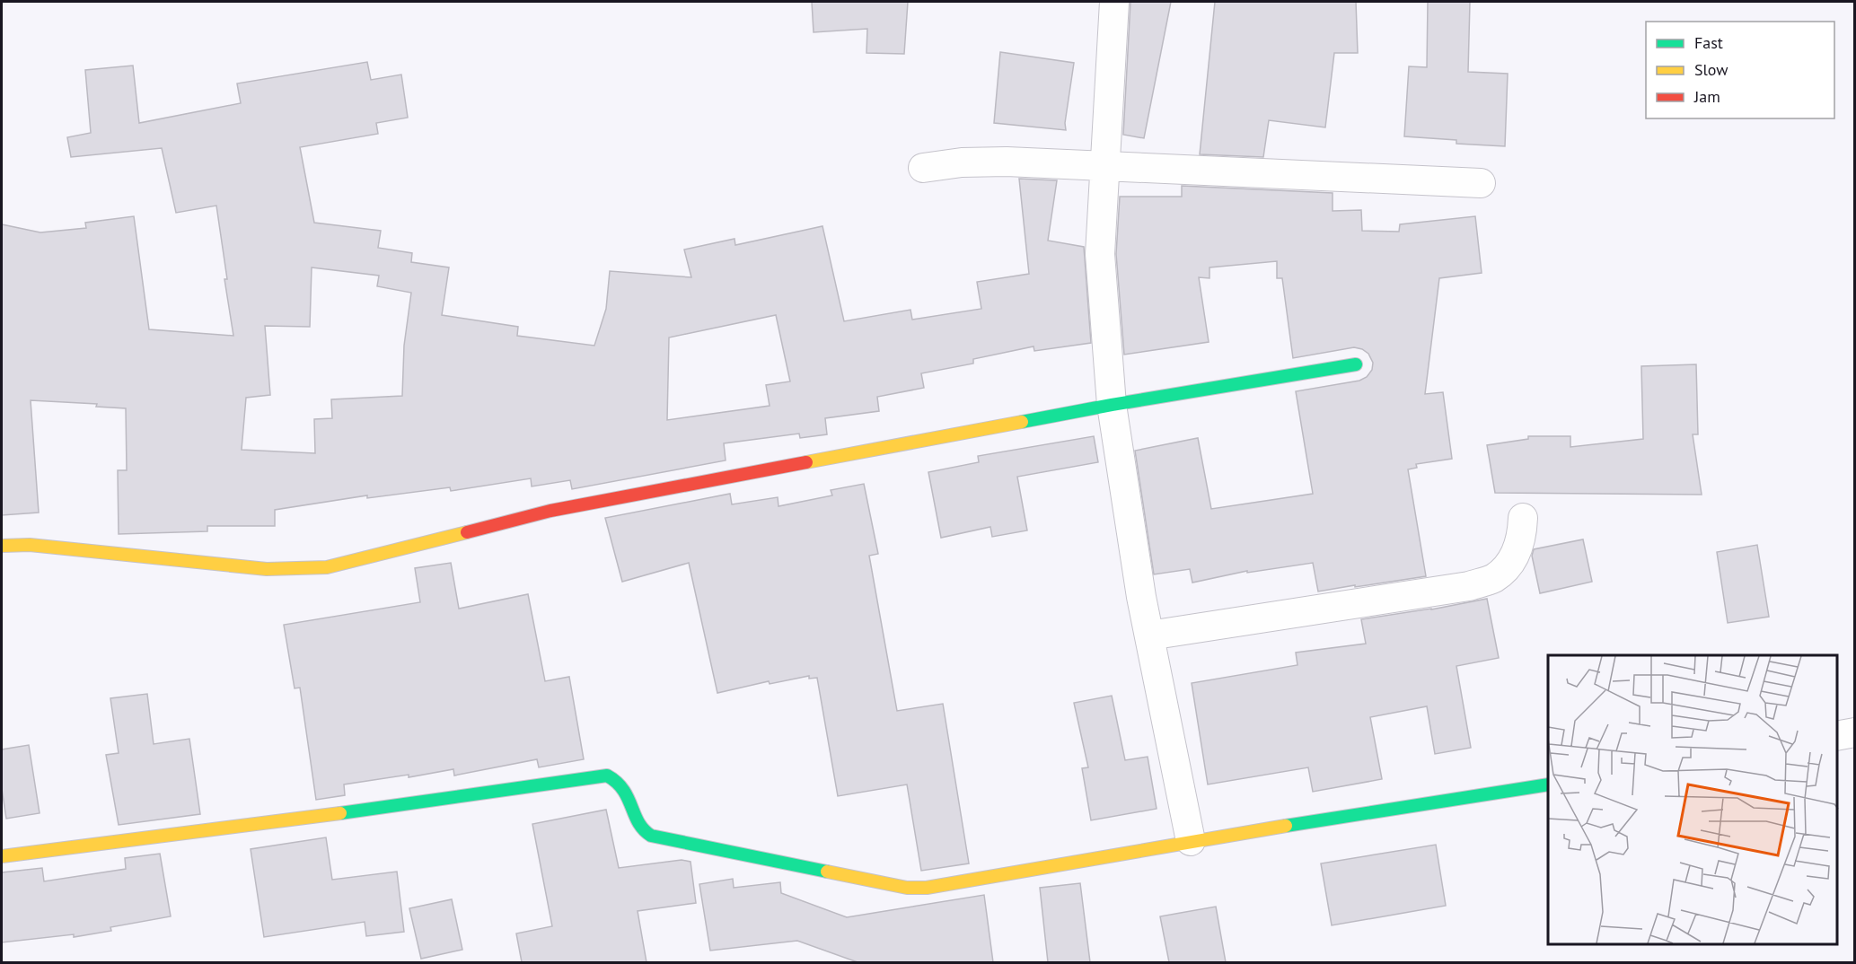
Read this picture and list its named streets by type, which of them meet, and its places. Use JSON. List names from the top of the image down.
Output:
{
  "legend": ["Fast", "Slow", "Jam"]
}
